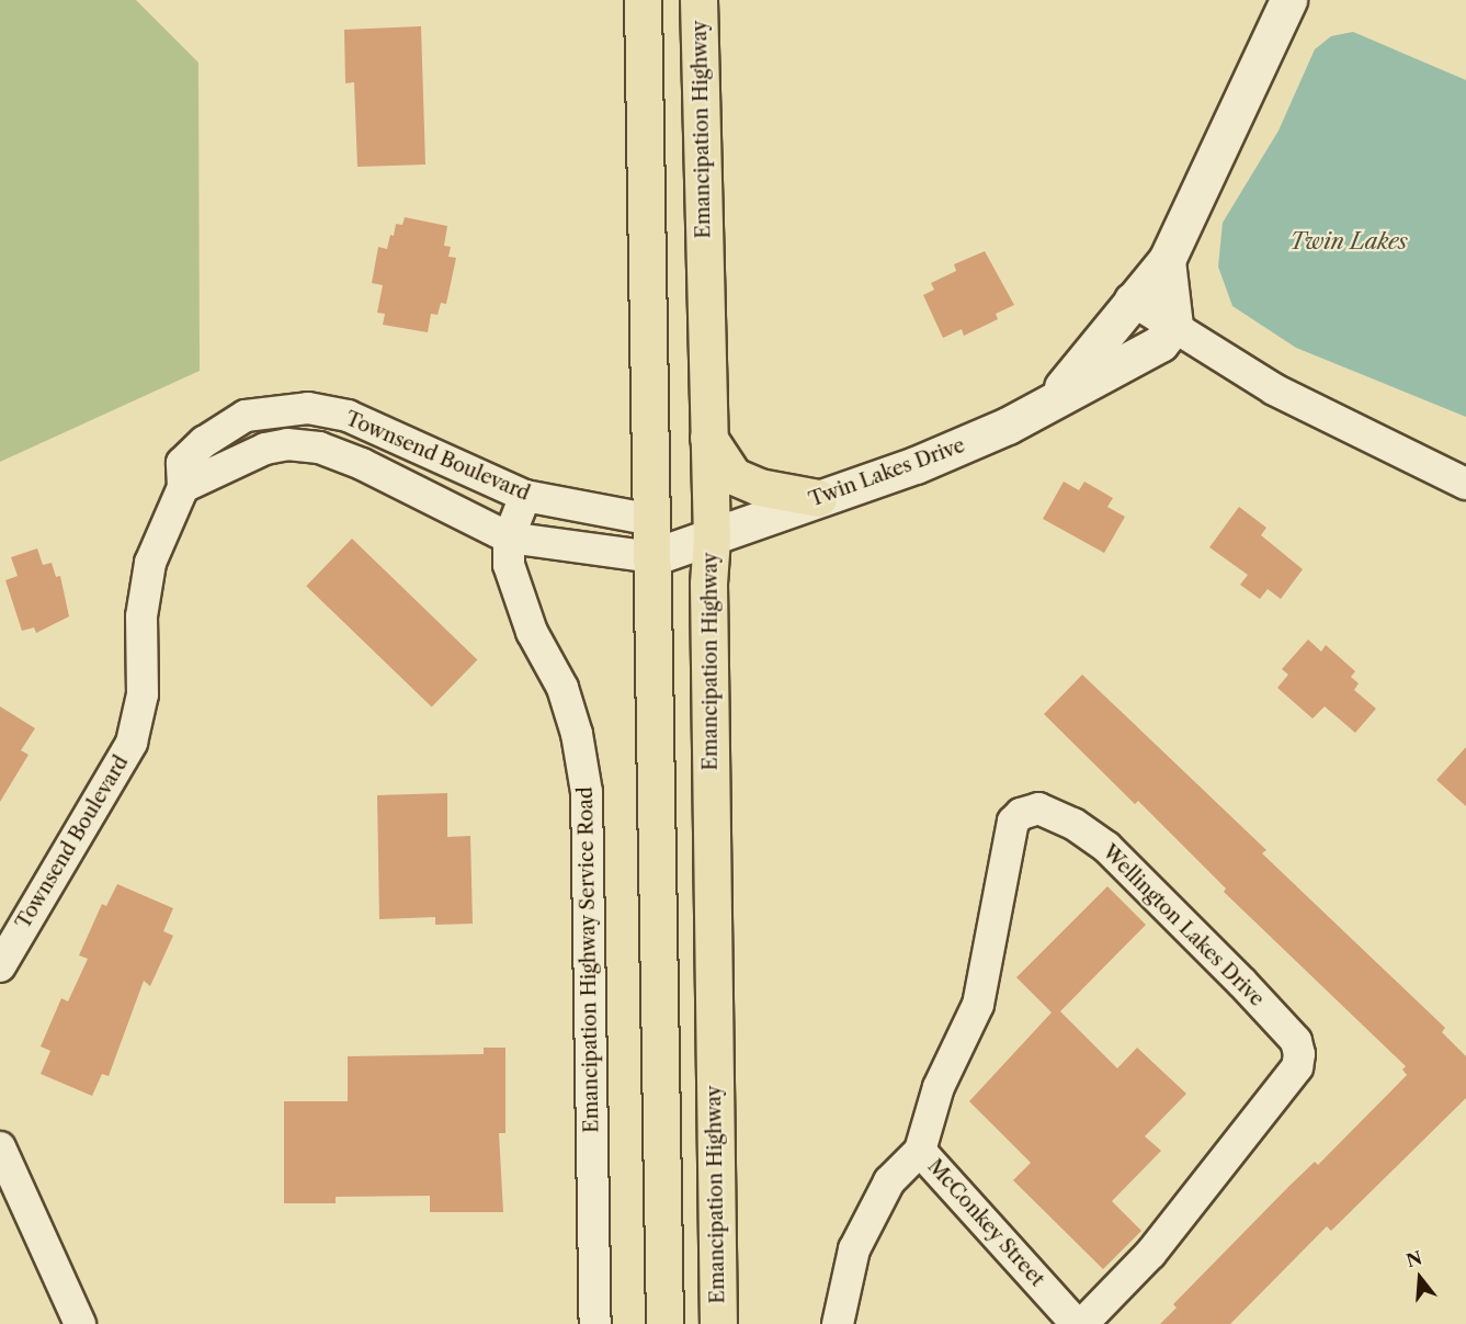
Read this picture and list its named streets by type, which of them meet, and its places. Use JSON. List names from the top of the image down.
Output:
{
  "streets": {
    "main road": ["Emancipation Highway"],
    "street": [
      "Townsend Boulevard",
      "Twin Lakes Drive",
      "Wellington Lakes Drive",
      "Emancipation Highway Service Road",
      "McConkey Street"
    ]
  },
  "crossings": [
    ["Emancipation Highway", "Twin Lakes Drive"],
    ["Townsend Boulevard", "Twin Lakes Drive"],
    ["Townsend Boulevard", "Emancipation Highway Service Road"],
    ["Wellington Lakes Drive", "McConkey Street"]
  ],
  "water": ["Twin Lakes"],
  "north": "top"
}
